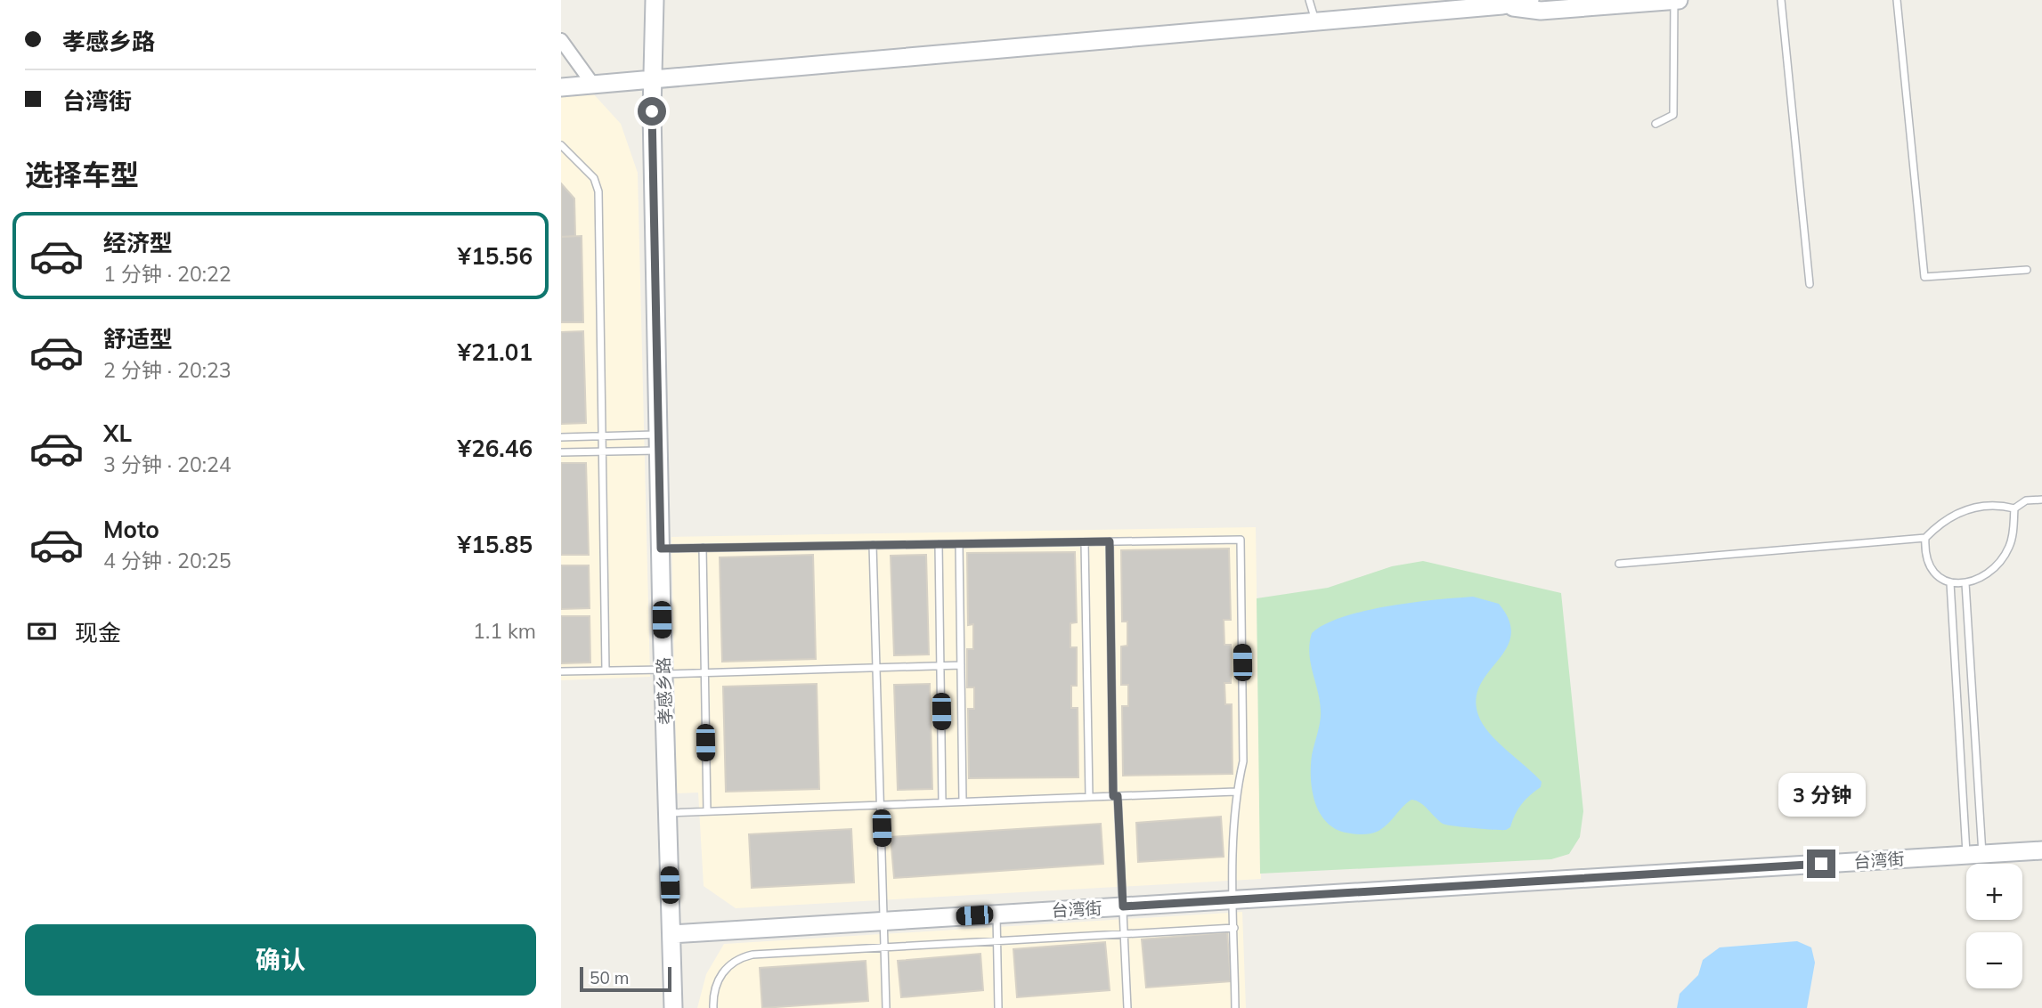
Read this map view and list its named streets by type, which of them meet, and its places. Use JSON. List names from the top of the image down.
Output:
{
  "streets": {
    "main road": ["孝感乡路", "台湾街"]
  },
  "crossings": [
    ["孝感乡路", "台湾街"]
  ],
  "scale_bar": "50 m",
  "page": {
    "banner": ["孝感乡路", "台湾街"],
    "heading": "选择车型",
    "list": [
      {
        "name": "经济型",
        "note": "1 分钟 · 20:22",
        "value": "¥15.56"
      },
      {
        "name": "舒适型",
        "note": "2 分钟 · 20:23",
        "value": "¥21.01"
      },
      {
        "name": "XL",
        "note": "3 分钟 · 20:24",
        "value": "¥26.46"
      },
      {
        "name": "Moto",
        "note": "4 分钟 · 20:25",
        "value": "¥15.85"
      }
    ],
    "pay": ["现金", "1.1 km"],
    "bubble": "3 分钟",
    "map_buttons": ["+", "−"],
    "buttons": "确认",
    "scale": "50 m"
  }
}
